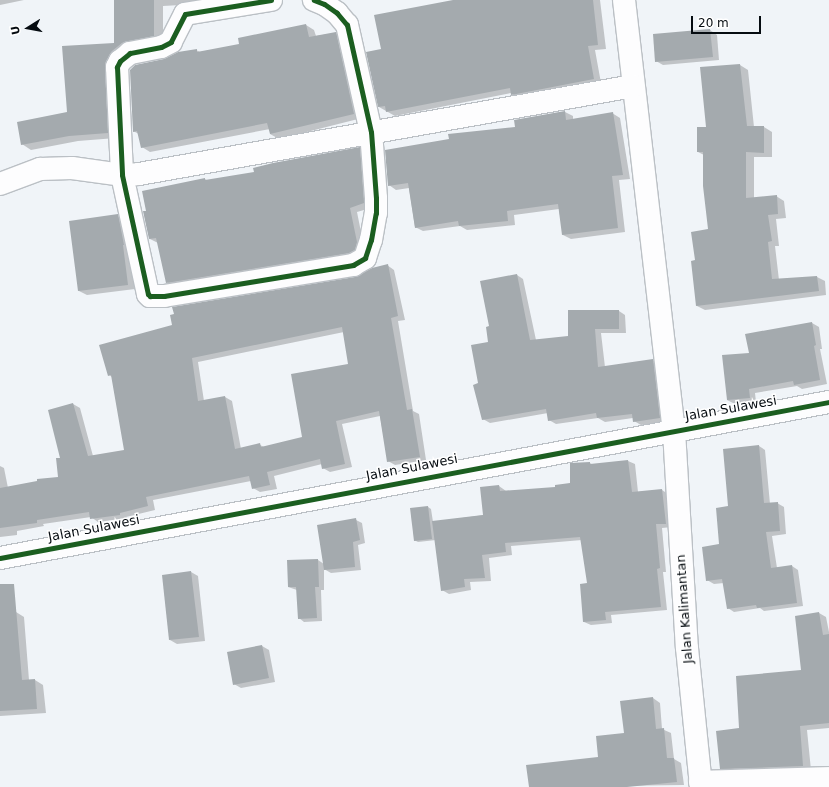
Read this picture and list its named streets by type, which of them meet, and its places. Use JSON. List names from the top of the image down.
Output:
{
  "streets": {
    "street": ["Jalan Sulawesi", "Jalan Kalimantan"]
  },
  "crossings": [
    ["Jalan Sulawesi", "Jalan Kalimantan"]
  ],
  "scale_bar": "20 m",
  "north": "left"
}
